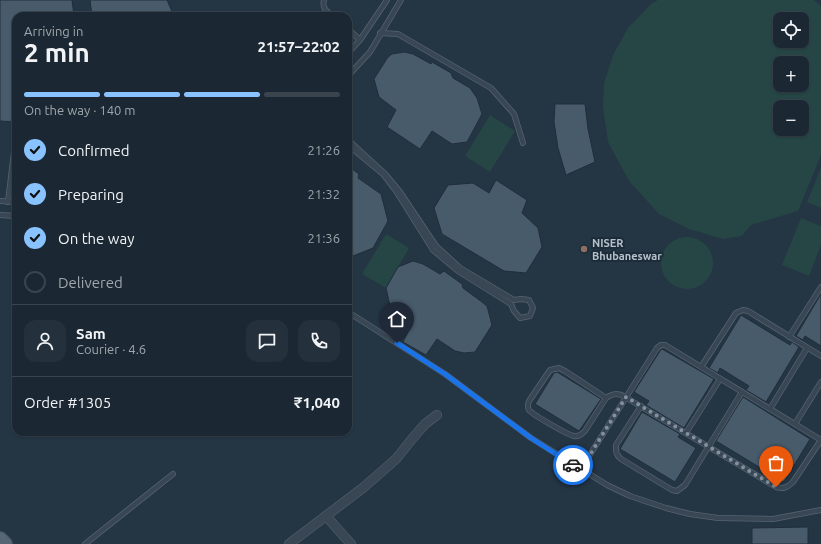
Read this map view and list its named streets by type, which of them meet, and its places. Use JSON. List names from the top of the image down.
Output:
{
  "places": ["NISER Bhubaneswar"],
  "page": {
    "map_buttons": ["+", "−"],
    "heading": ["2 min", "Arriving in", "21:57–22:02"],
    "panel": [
      "Sam",
      "Courier · 4.6",
      "Order #1305",
      "₹1,040"
    ],
    "bar": "On the way · 140 m",
    "list": [
      ["Confirmed", "21:26"],
      ["Preparing", "21:32"],
      ["On the way", "21:36"],
      "Delivered"
    ]
  }
}
